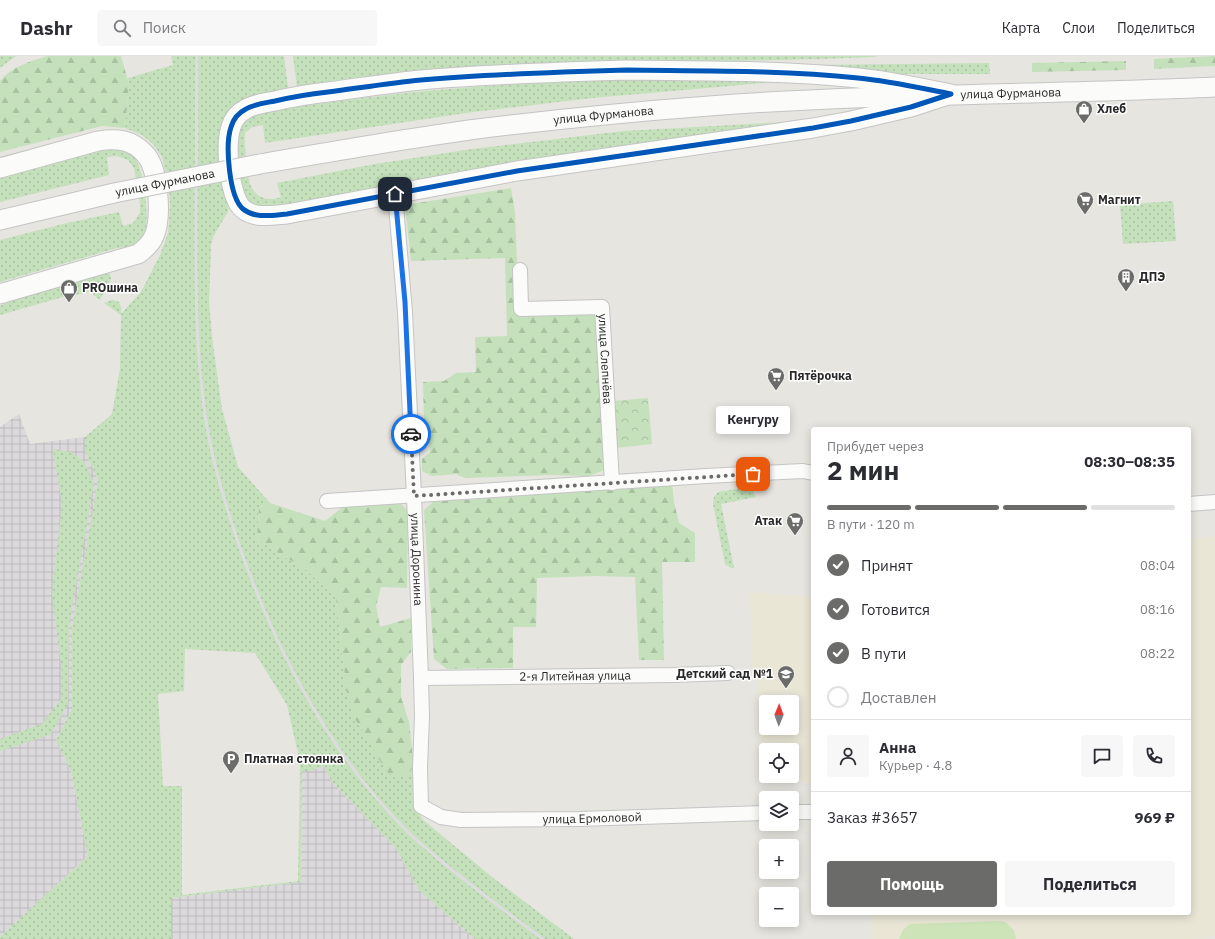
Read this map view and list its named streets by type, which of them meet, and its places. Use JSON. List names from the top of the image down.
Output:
{
  "streets": {
    "street": [
      "улица Фурманова",
      "улица Слепнёва",
      "улица Доронина",
      "2-я Литейная улица",
      "улица Ермоловой"
    ]
  },
  "crossings": [
    ["улица Доронина", "2-я Литейная улица"],
    ["улица Доронина", "улица Ермоловой"]
  ],
  "places": {
    "shop": ["Хлеб", "PROшина"],
    "supermarket": ["Магнит", "Пятёрочка", "Атак"],
    "building": ["ДПЭ"],
    "other": ["Кенгуру"],
    "school or university": ["Детский сад №1"],
    "parking": ["Платная стоянка"]
  },
  "north": "top",
  "page": {
    "header": "Dashr",
    "search": "Поиск",
    "nav": ["Карта", "Слои", "Поделиться"],
    "bubble": "Кенгуру",
    "heading": ["2 мин", "Прибудет через", "08:30–08:35"],
    "panel": [
      "Анна",
      "Курьер · 4.8",
      "Заказ #3657",
      "969 ₽"
    ],
    "bar": "В пути · 120 m",
    "list": [
      ["Принят", "08:04"],
      ["Готовится", "08:16"],
      ["В пути", "08:22"],
      "Доставлен"
    ],
    "map_buttons": ["+", "−"],
    "buttons": ["Помощь", "Поделиться"]
  }
}
